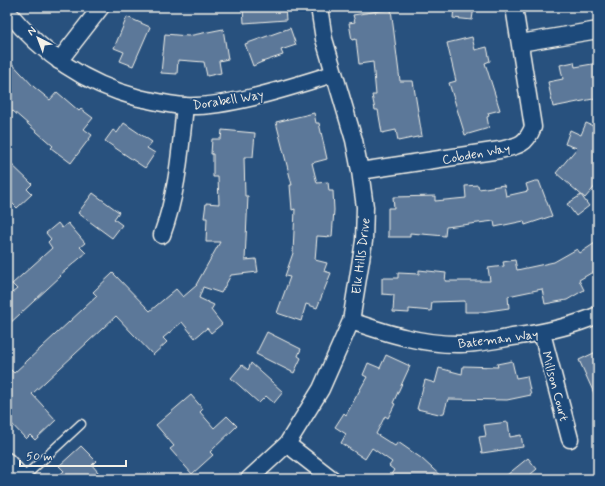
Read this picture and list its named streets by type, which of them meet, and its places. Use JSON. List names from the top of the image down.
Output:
{
  "streets": {
    "street": [
      "Dorabell Way",
      "Cobden Way",
      "Elk Hills Drive",
      "Bateman Way",
      "Millson Court"
    ]
  },
  "crossings": [
    ["Dorabell Way", "Elk Hills Drive"],
    ["Cobden Way", "Elk Hills Drive"],
    ["Elk Hills Drive", "Bateman Way"],
    ["Bateman Way", "Millson Court"]
  ],
  "scale_bar": "50 m",
  "north": "top left"
}
